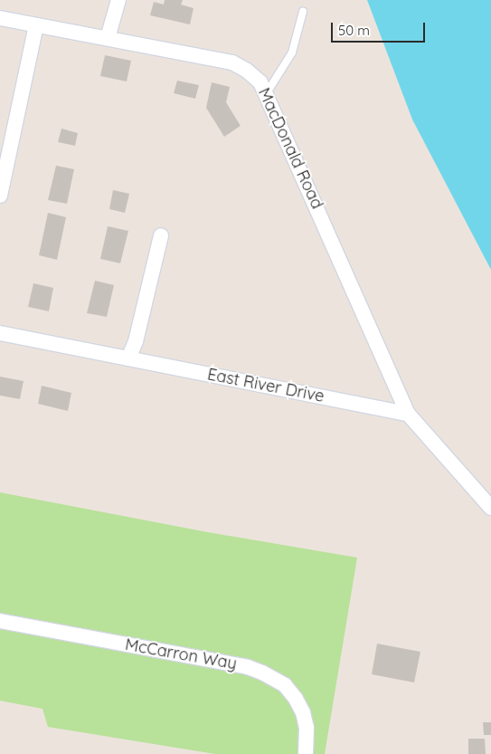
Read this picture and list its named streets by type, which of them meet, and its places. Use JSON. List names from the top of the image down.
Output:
{
  "streets": {
    "street": ["MacDonald Road", "East River Drive", "McCarron Way"]
  },
  "crossings": [
    ["MacDonald Road", "East River Drive"]
  ],
  "scale_bar": "50 m"
}
